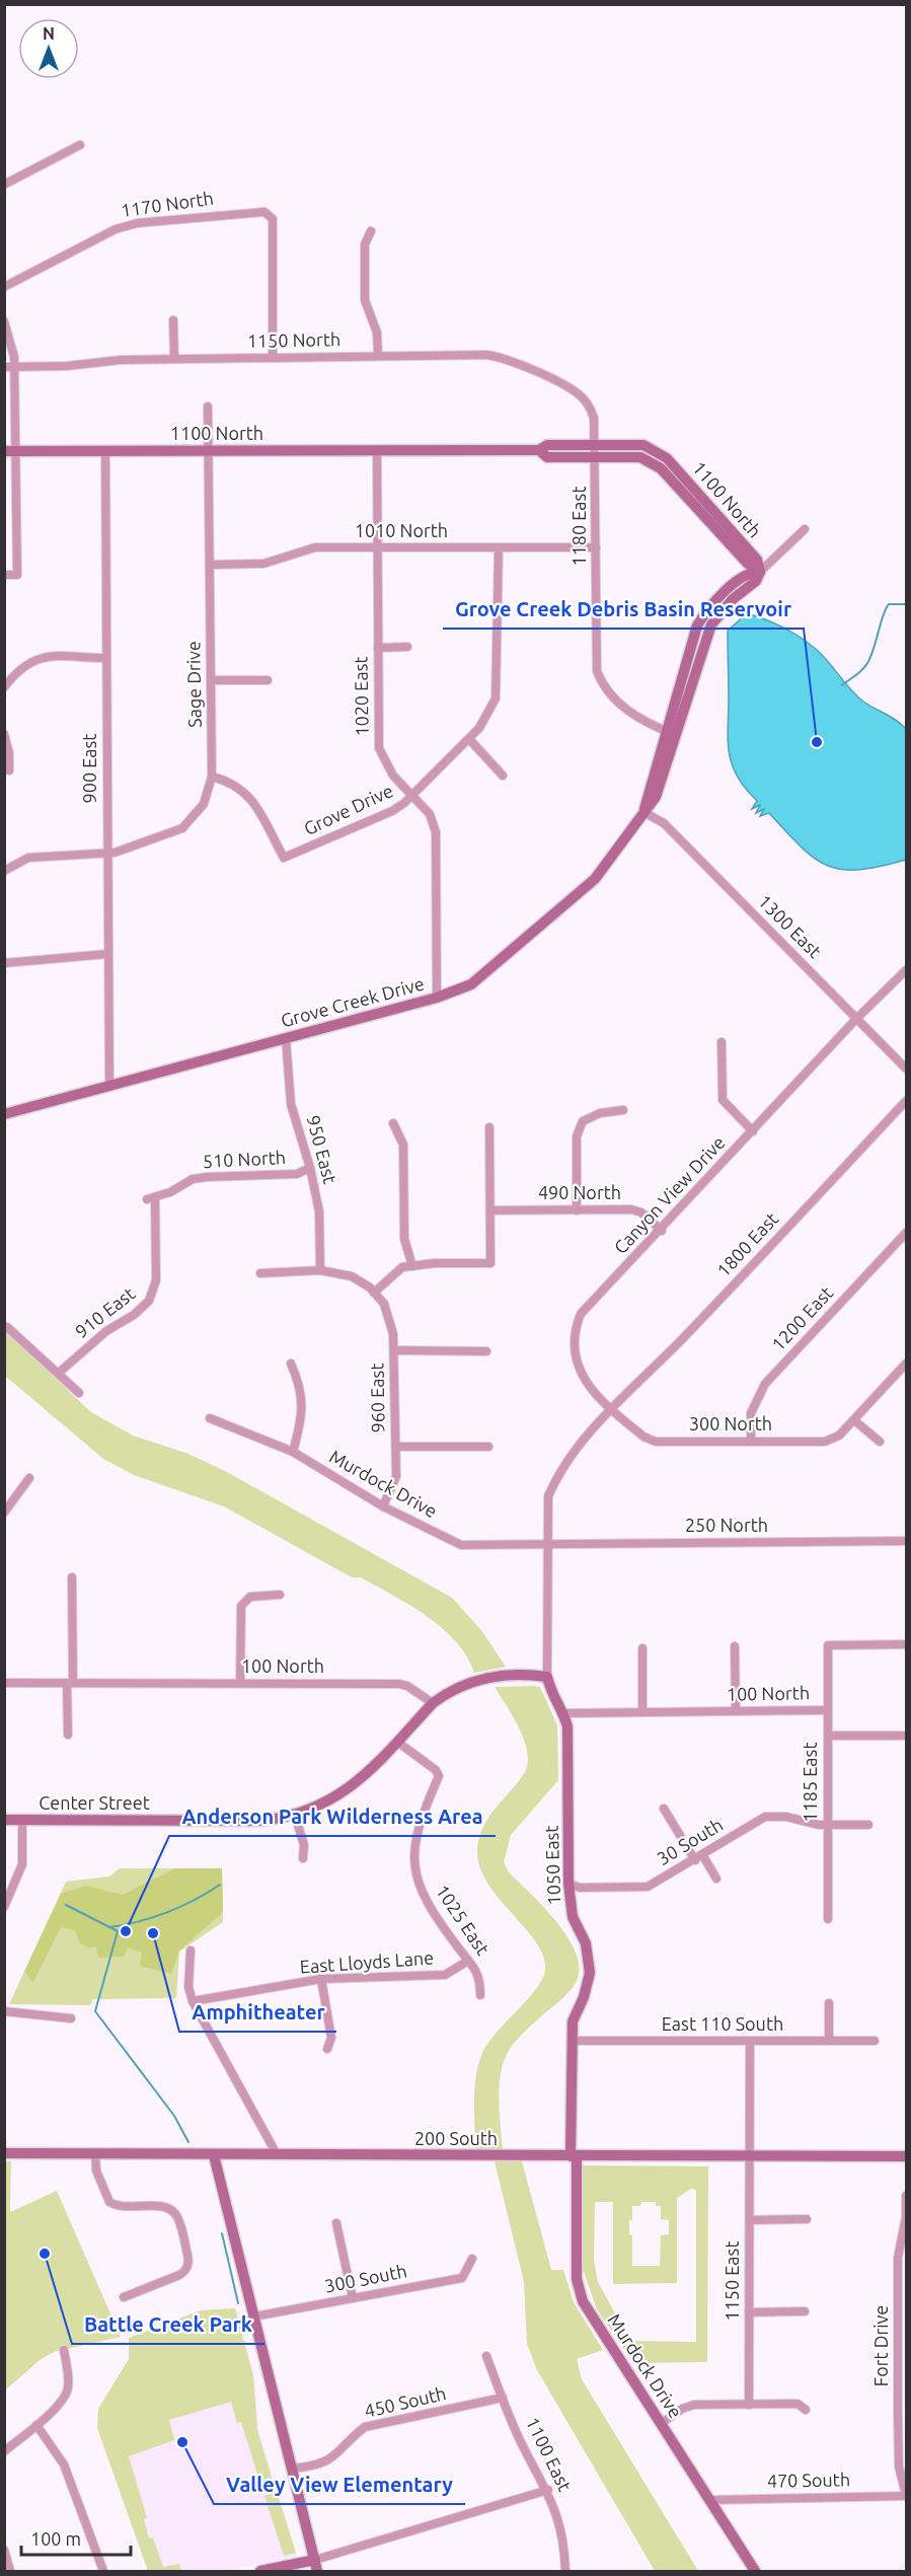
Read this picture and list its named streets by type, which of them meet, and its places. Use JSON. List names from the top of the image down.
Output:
{
  "streets": {
    "street": [
      "1170 North",
      "1150 North",
      "1100 North",
      "1180 East",
      "1010 North",
      "Sage Drive",
      "1020 East",
      "900 East",
      "Grove Drive",
      "1300 East",
      "Grove Creek Drive",
      "950 East",
      "510 North",
      "490 North",
      "Canyon View Drive",
      "1800 East",
      "910 East",
      "1200 East",
      "960 East",
      "300 North",
      "Murdock Drive",
      "250 North",
      "100 North",
      "1185 East",
      "Center Street",
      "30 South",
      "1050 East",
      "1025 East",
      "East Lloyds Lane",
      "East 110 South",
      "200 South",
      "300 South",
      "1150 East",
      "Fort Drive",
      "450 South",
      "1100 East",
      "470 South"
    ]
  },
  "crossings": [
    ["1170 North", "1150 North"],
    ["1150 North", "1180 East"],
    ["1100 North", "1180 East"],
    ["1100 North", "Sage Drive"],
    ["1100 North", "1020 East"],
    ["1100 North", "900 East"],
    ["1100 North", "Grove Creek Drive"],
    ["1180 East", "1010 North"],
    ["1180 East", "Grove Creek Drive"],
    ["1010 North", "Sage Drive"],
    ["1010 North", "1020 East"],
    ["1010 North", "Grove Drive"],
    ["Sage Drive", "900 East"],
    ["Sage Drive", "Grove Drive"],
    ["1020 East", "Grove Drive"],
    ["1020 East", "Grove Creek Drive"],
    ["900 East", "Grove Creek Drive"],
    ["1300 East", "Grove Creek Drive"],
    ["1300 East", "Canyon View Drive"],
    ["Grove Creek Drive", "950 East"],
    ["950 East", "510 North"],
    ["510 North", "910 East"],
    ["490 North", "Canyon View Drive"],
    ["Canyon View Drive", "1800 East"],
    ["Canyon View Drive", "300 North"],
    ["1800 East", "300 North"],
    ["1200 East", "300 North"],
    ["960 East", "Murdock Drive"],
    ["Murdock Drive", "250 North"],
    ["Murdock Drive", "1050 East"],
    ["Murdock Drive", "200 South"],
    ["Murdock Drive", "470 South"],
    ["100 North", "1185 East"],
    ["100 North", "Center Street"],
    ["100 North", "1050 East"],
    ["1185 East", "30 South"],
    ["Center Street", "1025 East"],
    ["30 South", "1050 East"],
    ["1050 East", "East 110 South"],
    ["1050 East", "200 South"],
    ["1025 East", "East Lloyds Lane"],
    ["East 110 South", "1150 East"],
    ["200 South", "1150 East"],
    ["Fort Drive", "470 South"],
    ["450 South", "1100 East"]
  ],
  "places": [
    "Grove Creek Debris Basin Reservoir",
    "Anderson Park Wilderness Area",
    "Amphitheater",
    "Battle Creek Park",
    "Valley View Elementary"
  ],
  "scale_bar": "100 m",
  "north": "top"
}
